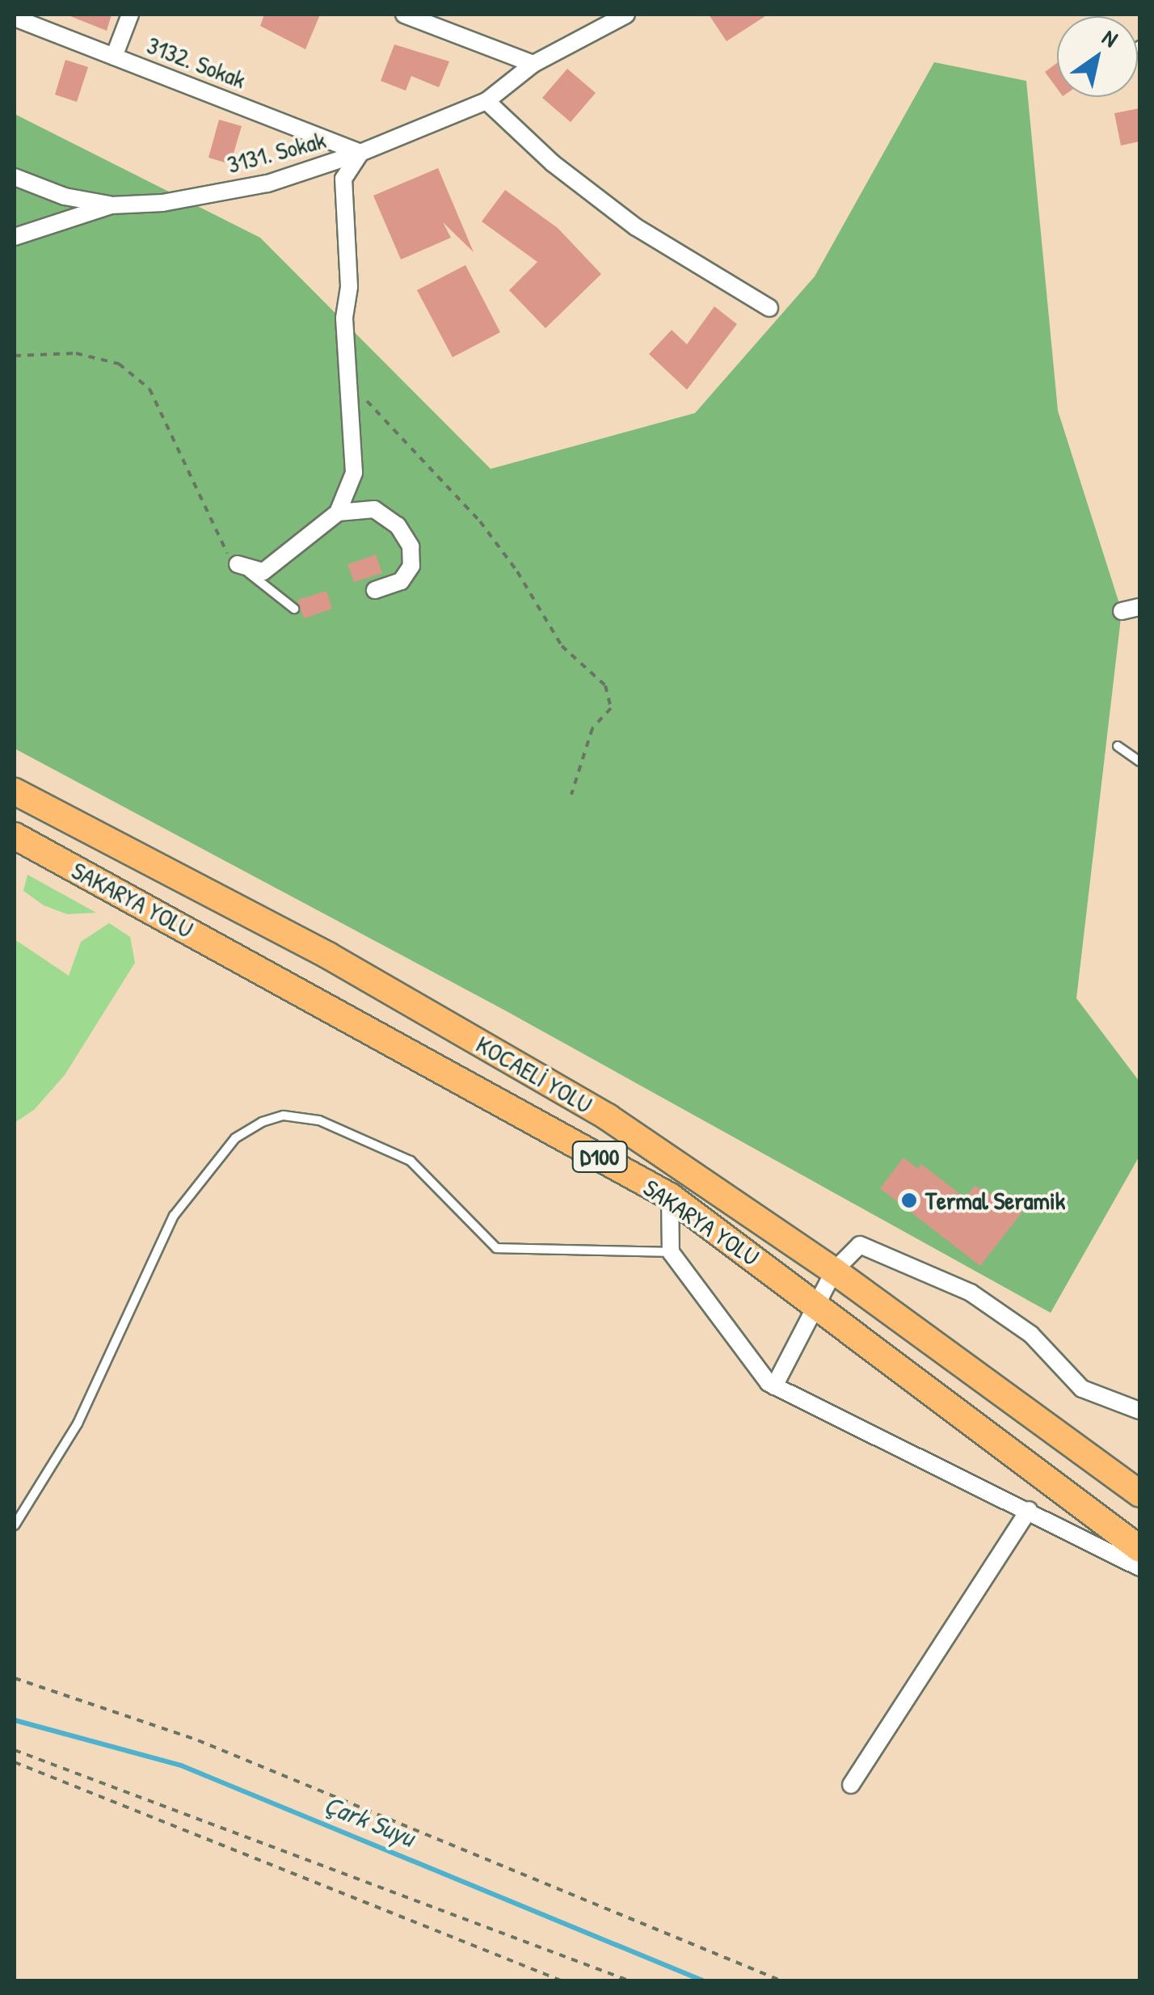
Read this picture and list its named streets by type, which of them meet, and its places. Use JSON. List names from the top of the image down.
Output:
{
  "streets": {
    "highway": ["SAKARYA YOLU", "KOCAELİ YOLU", "D100"],
    "street": ["3132. Sokak", "3131. Sokak"]
  },
  "crossings": [
    ["3132. Sokak", "3131. Sokak"]
  ],
  "water": ["Çark Suyu"],
  "places": ["Termal Seramik"],
  "north": "top right"
}
